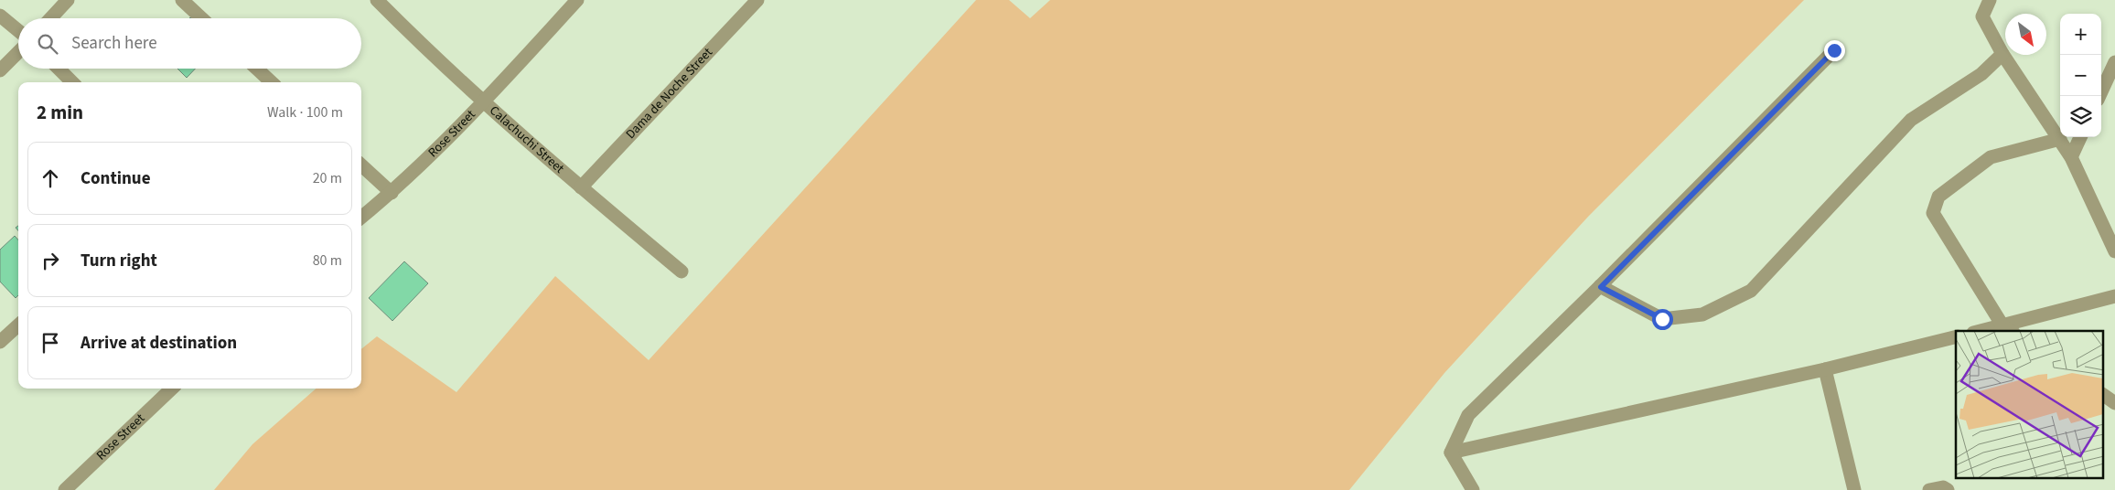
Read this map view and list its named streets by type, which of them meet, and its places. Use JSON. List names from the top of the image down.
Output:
{
  "streets": {
    "street": ["Dama de Noche Street", "Rose Street", "Calachuchi Street"]
  },
  "crossings": [
    ["Dama de Noche Street", "Calachuchi Street"],
    ["Rose Street", "Calachuchi Street"]
  ],
  "north": "bottom right",
  "page": {
    "map_buttons": ["+", "−"],
    "search": "Search here",
    "heading": ["2 min", "Walk · 100 m"],
    "list": [
      ["Continue", "20 m"],
      ["Turn right", "80 m"],
      "Arrive at destination"
    ]
  }
}
